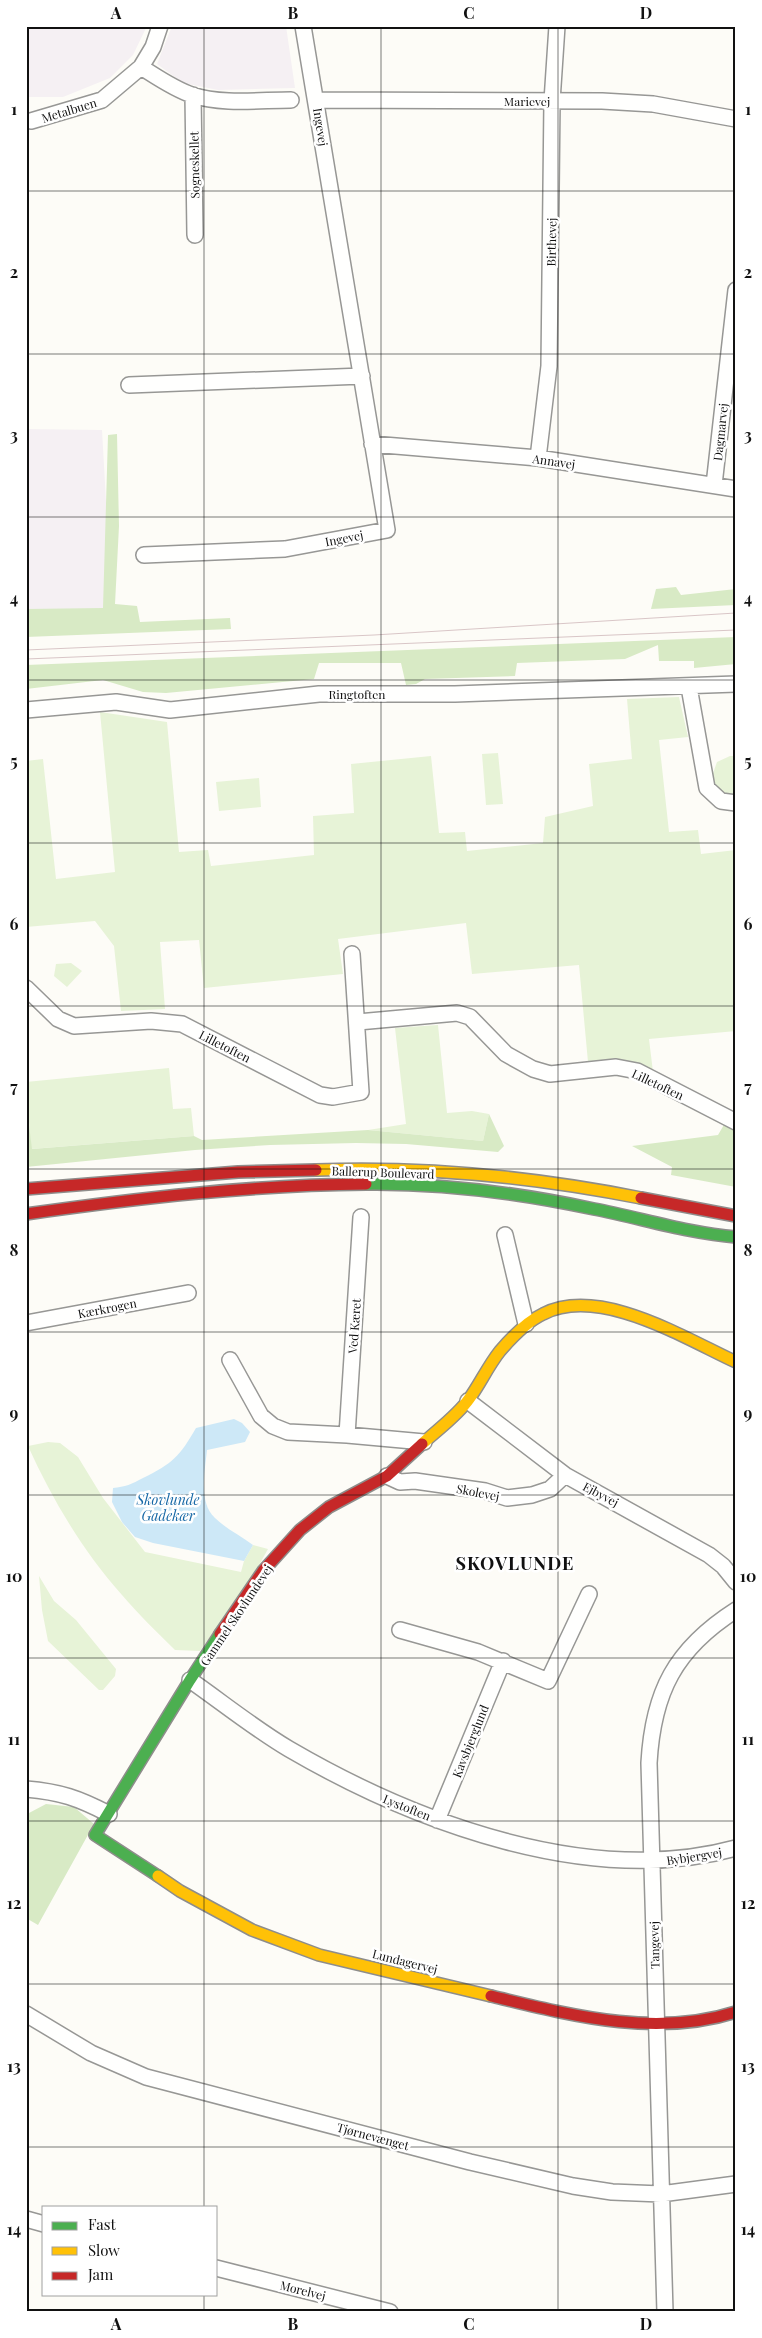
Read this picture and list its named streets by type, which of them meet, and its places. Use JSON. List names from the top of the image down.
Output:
{
  "streets": {
    "street": [
      "Marievej",
      "Metalbuen",
      "Ingevej",
      "Sogneskellet",
      "Birthevej",
      "Dagmarvej",
      "Annavej",
      "Ringtoften",
      "Lilletoften",
      "Ballerup Boulevard",
      "Kærkrogen",
      "Ved Kæret",
      "Skolevej",
      "Ejbyvej",
      "Gammel Skovlundevej",
      "Kavsbjerglund",
      "Lystoften",
      "Bybjergvej",
      "Tangevej",
      "Lundagervej",
      "Tjørnevænget",
      "Morelvej"
    ]
  },
  "crossings": [
    ["Marievej", "Ingevej"],
    ["Marievej", "Birthevej"],
    ["Ingevej", "Annavej"],
    ["Birthevej", "Annavej"],
    ["Dagmarvej", "Annavej"],
    ["Skolevej", "Ejbyvej"],
    ["Skolevej", "Gammel Skovlundevej"],
    ["Ejbyvej", "Gammel Skovlundevej"],
    ["Gammel Skovlundevej", "Lystoften"],
    ["Gammel Skovlundevej", "Lundagervej"],
    ["Kavsbjerglund", "Lystoften"],
    ["Lystoften", "Bybjergvej"],
    ["Lystoften", "Tangevej"],
    ["Bybjergvej", "Tangevej"],
    ["Tangevej", "Lundagervej"],
    ["Tangevej", "Tjørnevænget"]
  ],
  "districts": ["SKOVLUNDE"],
  "water": ["Skovlunde Gadekær"],
  "legend": ["Fast", "Slow", "Jam"],
  "grid": {
    "columns": [
      "A",
      "B",
      "C",
      "D"
    ],
    "rows": [
      "1",
      "2",
      "3",
      "4",
      "5",
      "6",
      "7",
      "8",
      "9",
      "10",
      "11",
      "12",
      "13",
      "14"
    ]
  }
}
